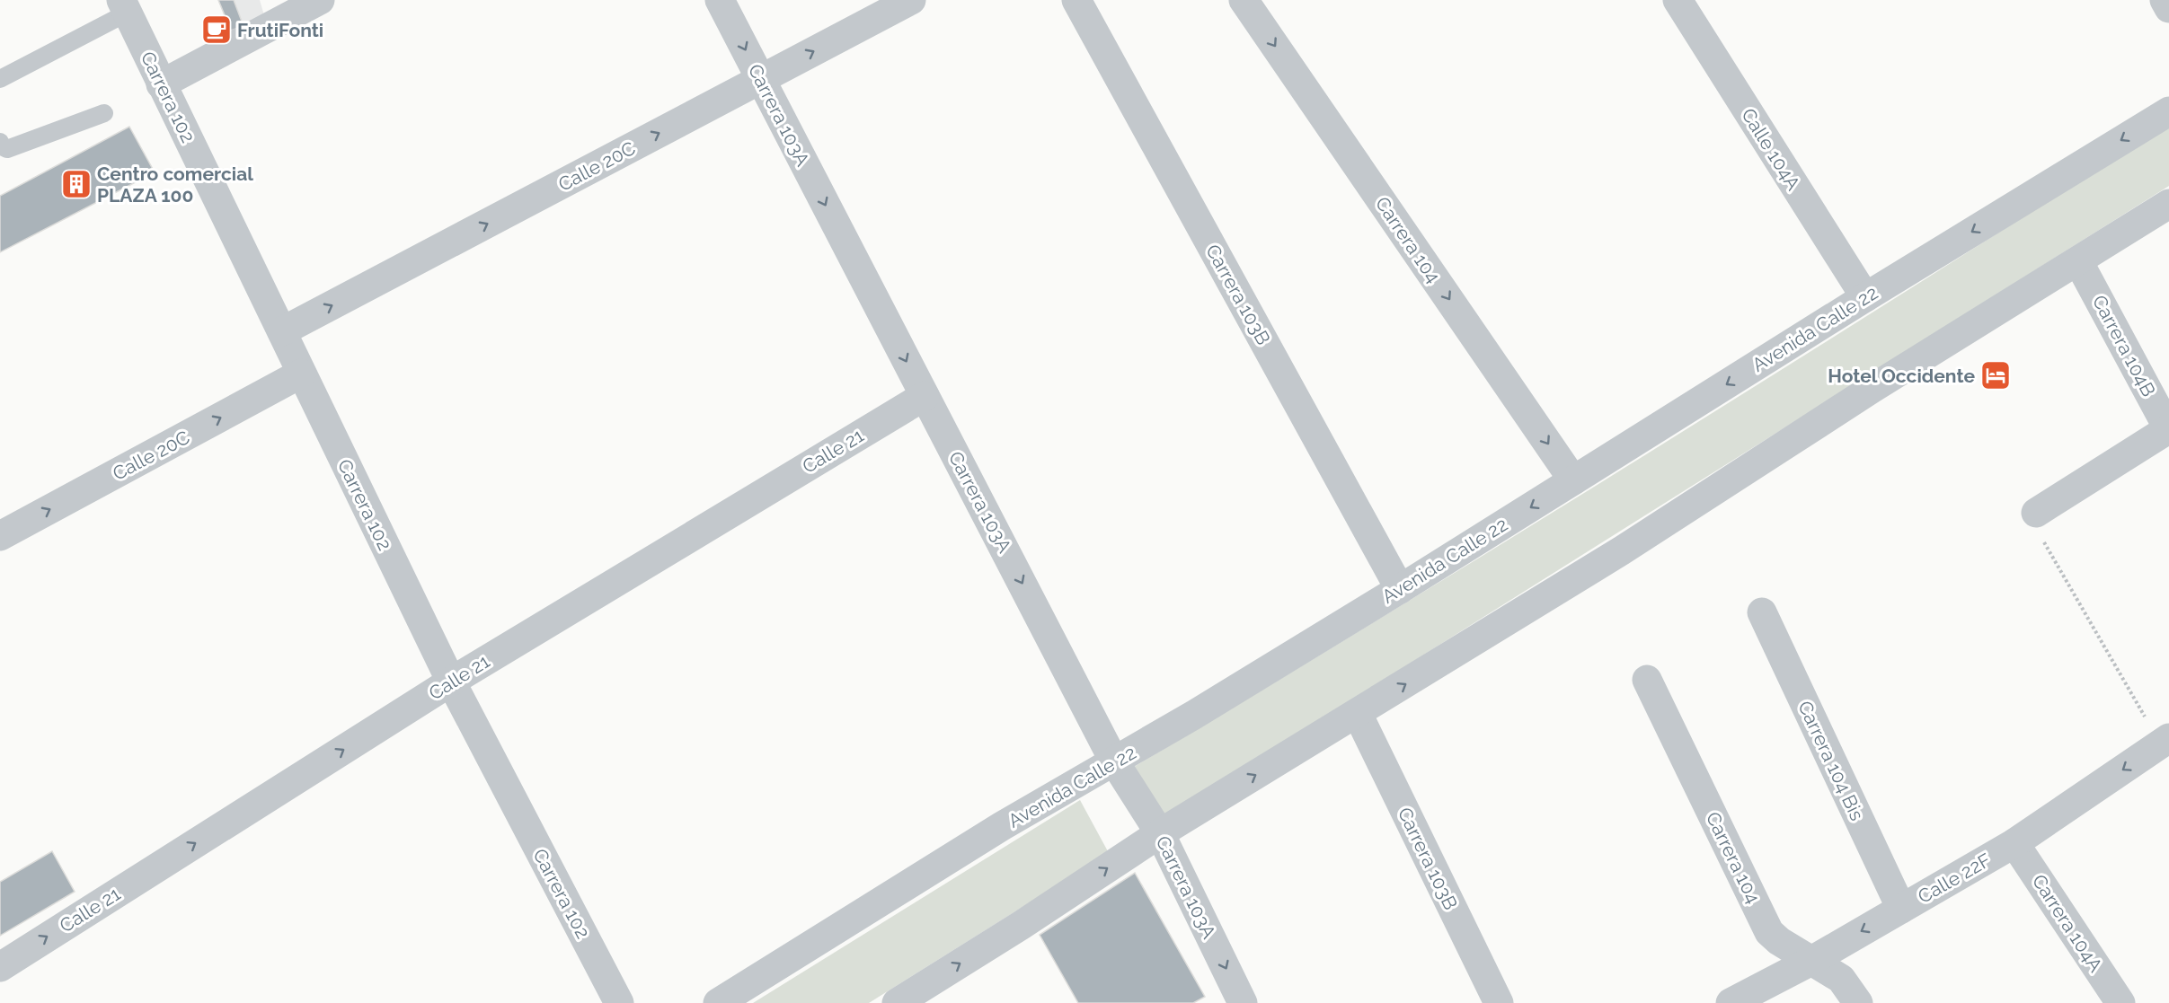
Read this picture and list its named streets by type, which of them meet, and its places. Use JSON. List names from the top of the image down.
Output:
{
  "streets": {
    "street": [
      "Carrera 102",
      "Carrera 103A",
      "Calle 104A",
      "Calle 20C",
      "Carrera 104",
      "Carrera 103B",
      "Avenida Calle 22",
      "Carrera 104B",
      "Calle 21",
      "Carrera 104 Bis",
      "Calle 22F",
      "Carrera 104A"
    ]
  },
  "crossings": [
    ["Carrera 102", "Calle 20C"],
    ["Carrera 102", "Calle 21"],
    ["Carrera 103A", "Calle 20C"],
    ["Carrera 103A", "Avenida Calle 22"],
    ["Carrera 103A", "Calle 21"],
    ["Calle 104A", "Avenida Calle 22"],
    ["Carrera 104", "Avenida Calle 22"],
    ["Carrera 104", "Calle 22F"],
    ["Carrera 103B", "Avenida Calle 22"],
    ["Carrera 104 Bis", "Calle 22F"],
    ["Calle 22F", "Carrera 104A"]
  ],
  "one_way": [
    "Carrera 103A",
    "Calle 20C",
    "Carrera 104",
    "Calle 21",
    "Calle 22F"
  ],
  "places": {
    "cafe": ["FrutiFonti"],
    "building": ["Centro comercial PLAZA 100"],
    "hotel": ["Hotel Occidente"]
  }
}
